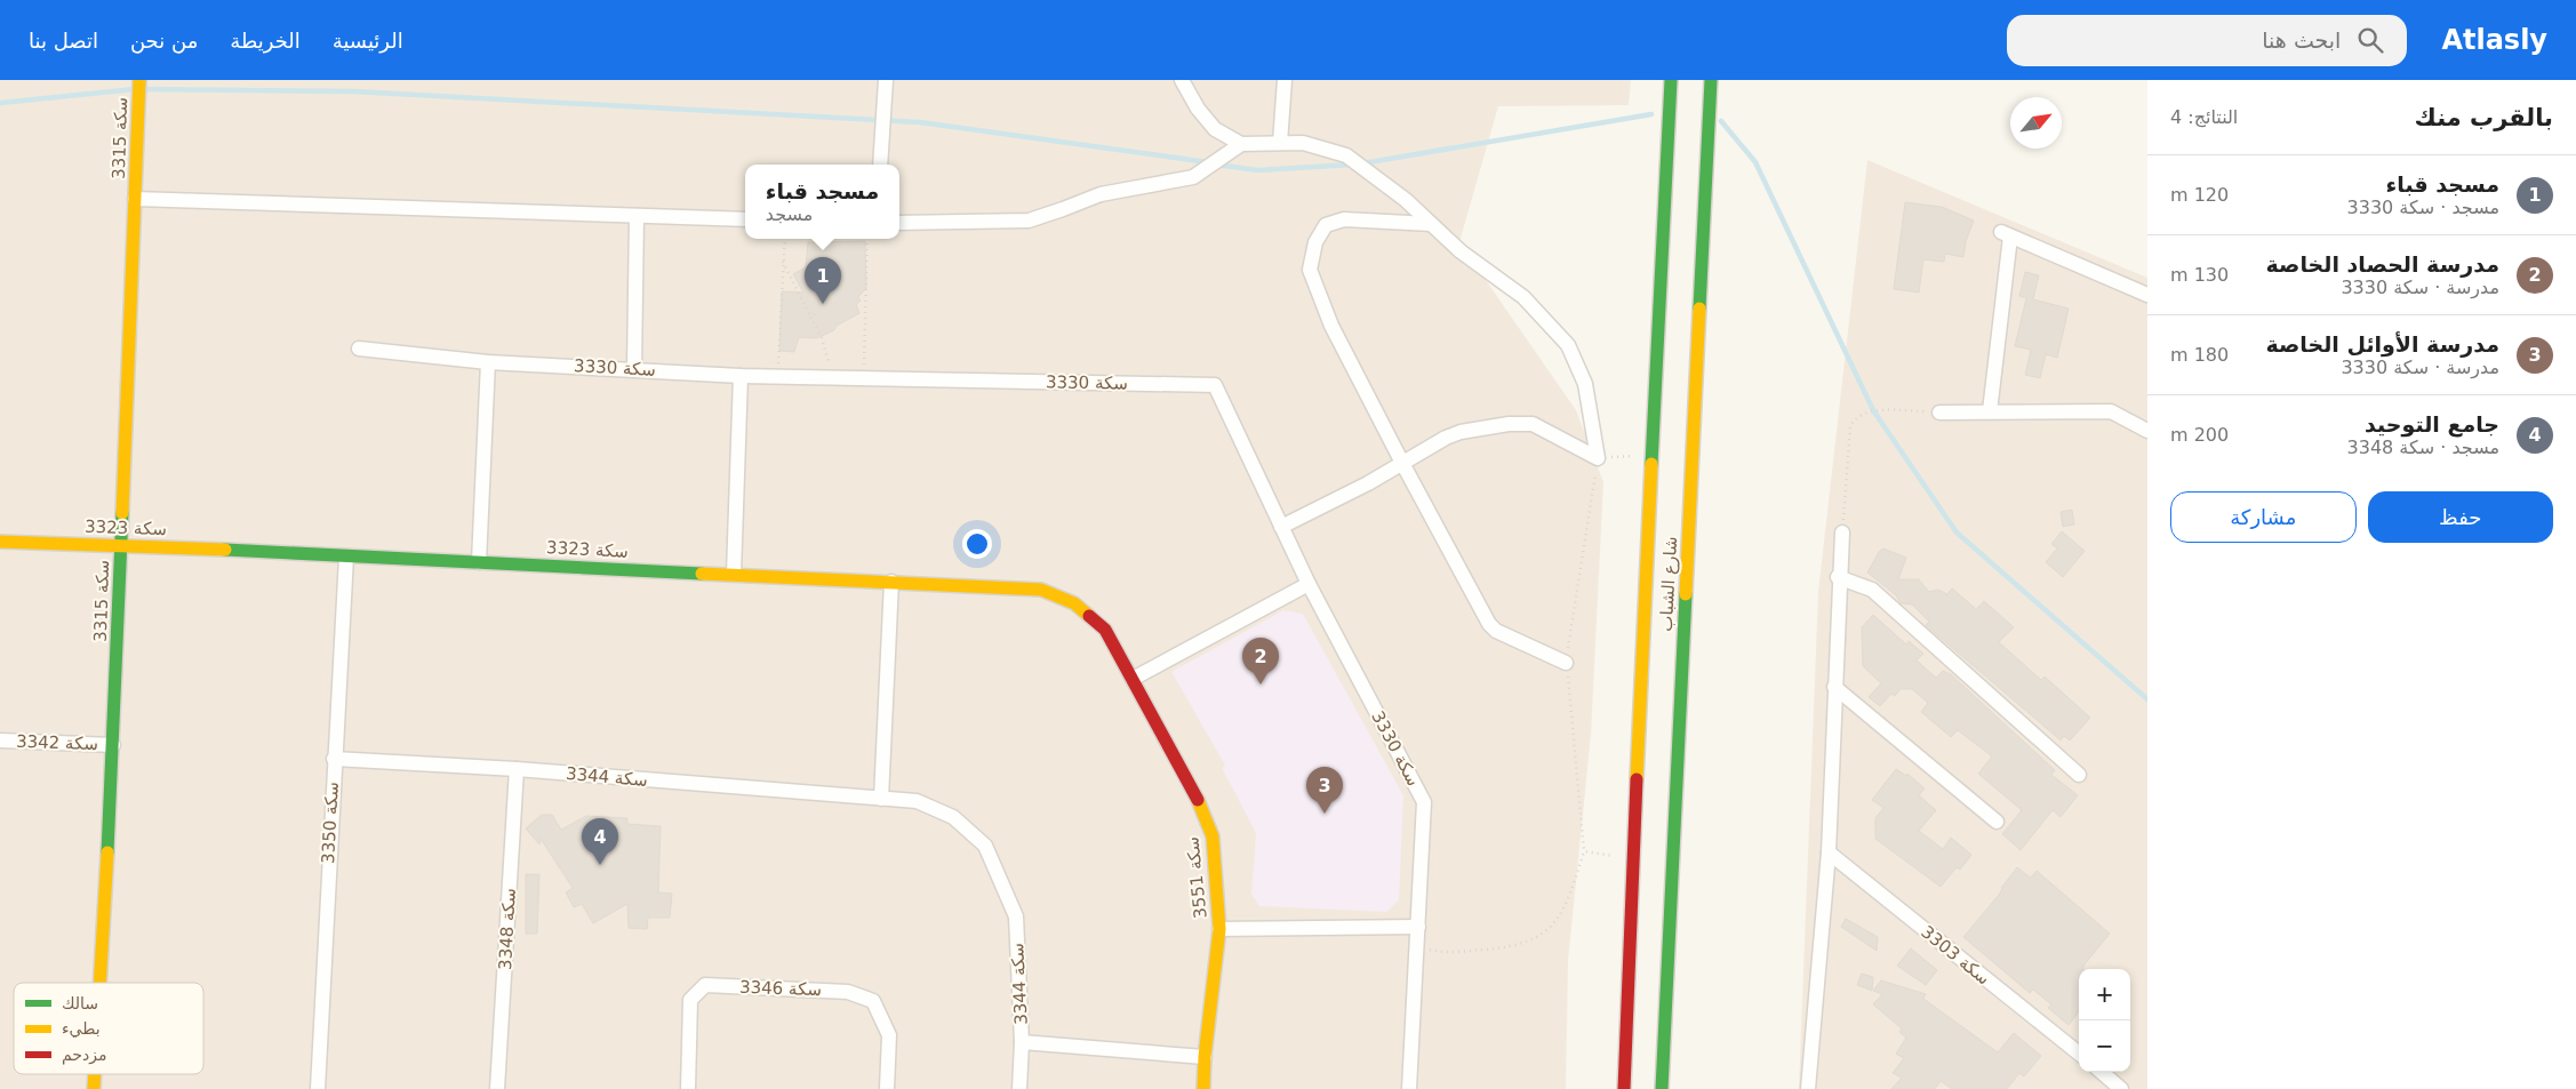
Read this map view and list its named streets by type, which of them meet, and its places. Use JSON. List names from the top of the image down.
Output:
{
  "streets": {
    "street": [
      "سكة 3315",
      "سكة 3330",
      "سكة 3323",
      "شارع الشباب",
      "سكة 3342",
      "سكة 3344",
      "سكة 3350",
      "سكة 3551",
      "سكة 3348",
      "سكة 3303",
      "سكة 3346"
    ]
  },
  "crossings": [
    ["سكة 3315", "سكة 3323"],
    ["سكة 3315", "سكة 3342"],
    ["سكة 3323", "سكة 3350"],
    ["سكة 3323", "سكة 3551"],
    ["سكة 3344", "سكة 3350"],
    ["سكة 3344", "سكة 3551"],
    ["سكة 3344", "سكة 3348"]
  ],
  "legend": ["سالك", "بطيء", "مزدحم"],
  "north": "top right",
  "page": {
    "header": "Atlasly",
    "search": "ابحث هنا",
    "nav": [
      "الرئيسية",
      "الخريطة",
      "من نحن",
      "اتصل بنا"
    ],
    "heading": ["بالقرب منك", "النتائج: 4"],
    "list": [
      {
        "mark": "1",
        "name": "مسجد قباء",
        "note": "مسجد · سكة 3330",
        "value": "120 m"
      },
      {
        "mark": "2",
        "name": "مدرسة الحصاد الخاصة",
        "note": "مدرسة · سكة 3330",
        "value": "130 m"
      },
      {
        "mark": "3",
        "name": "مدرسة الأوائل الخاصة",
        "note": "مدرسة · سكة 3330",
        "value": "180 m"
      },
      {
        "mark": "4",
        "name": "جامع التوحيد",
        "note": "مسجد · سكة 3348",
        "value": "200 m"
      }
    ],
    "popup": ["مسجد قباء", "مسجد"],
    "pins": [
      "1",
      "2",
      "3",
      "4"
    ],
    "buttons": ["حفظ", "مشاركة"],
    "map_buttons": ["+", "−"]
  }
}
